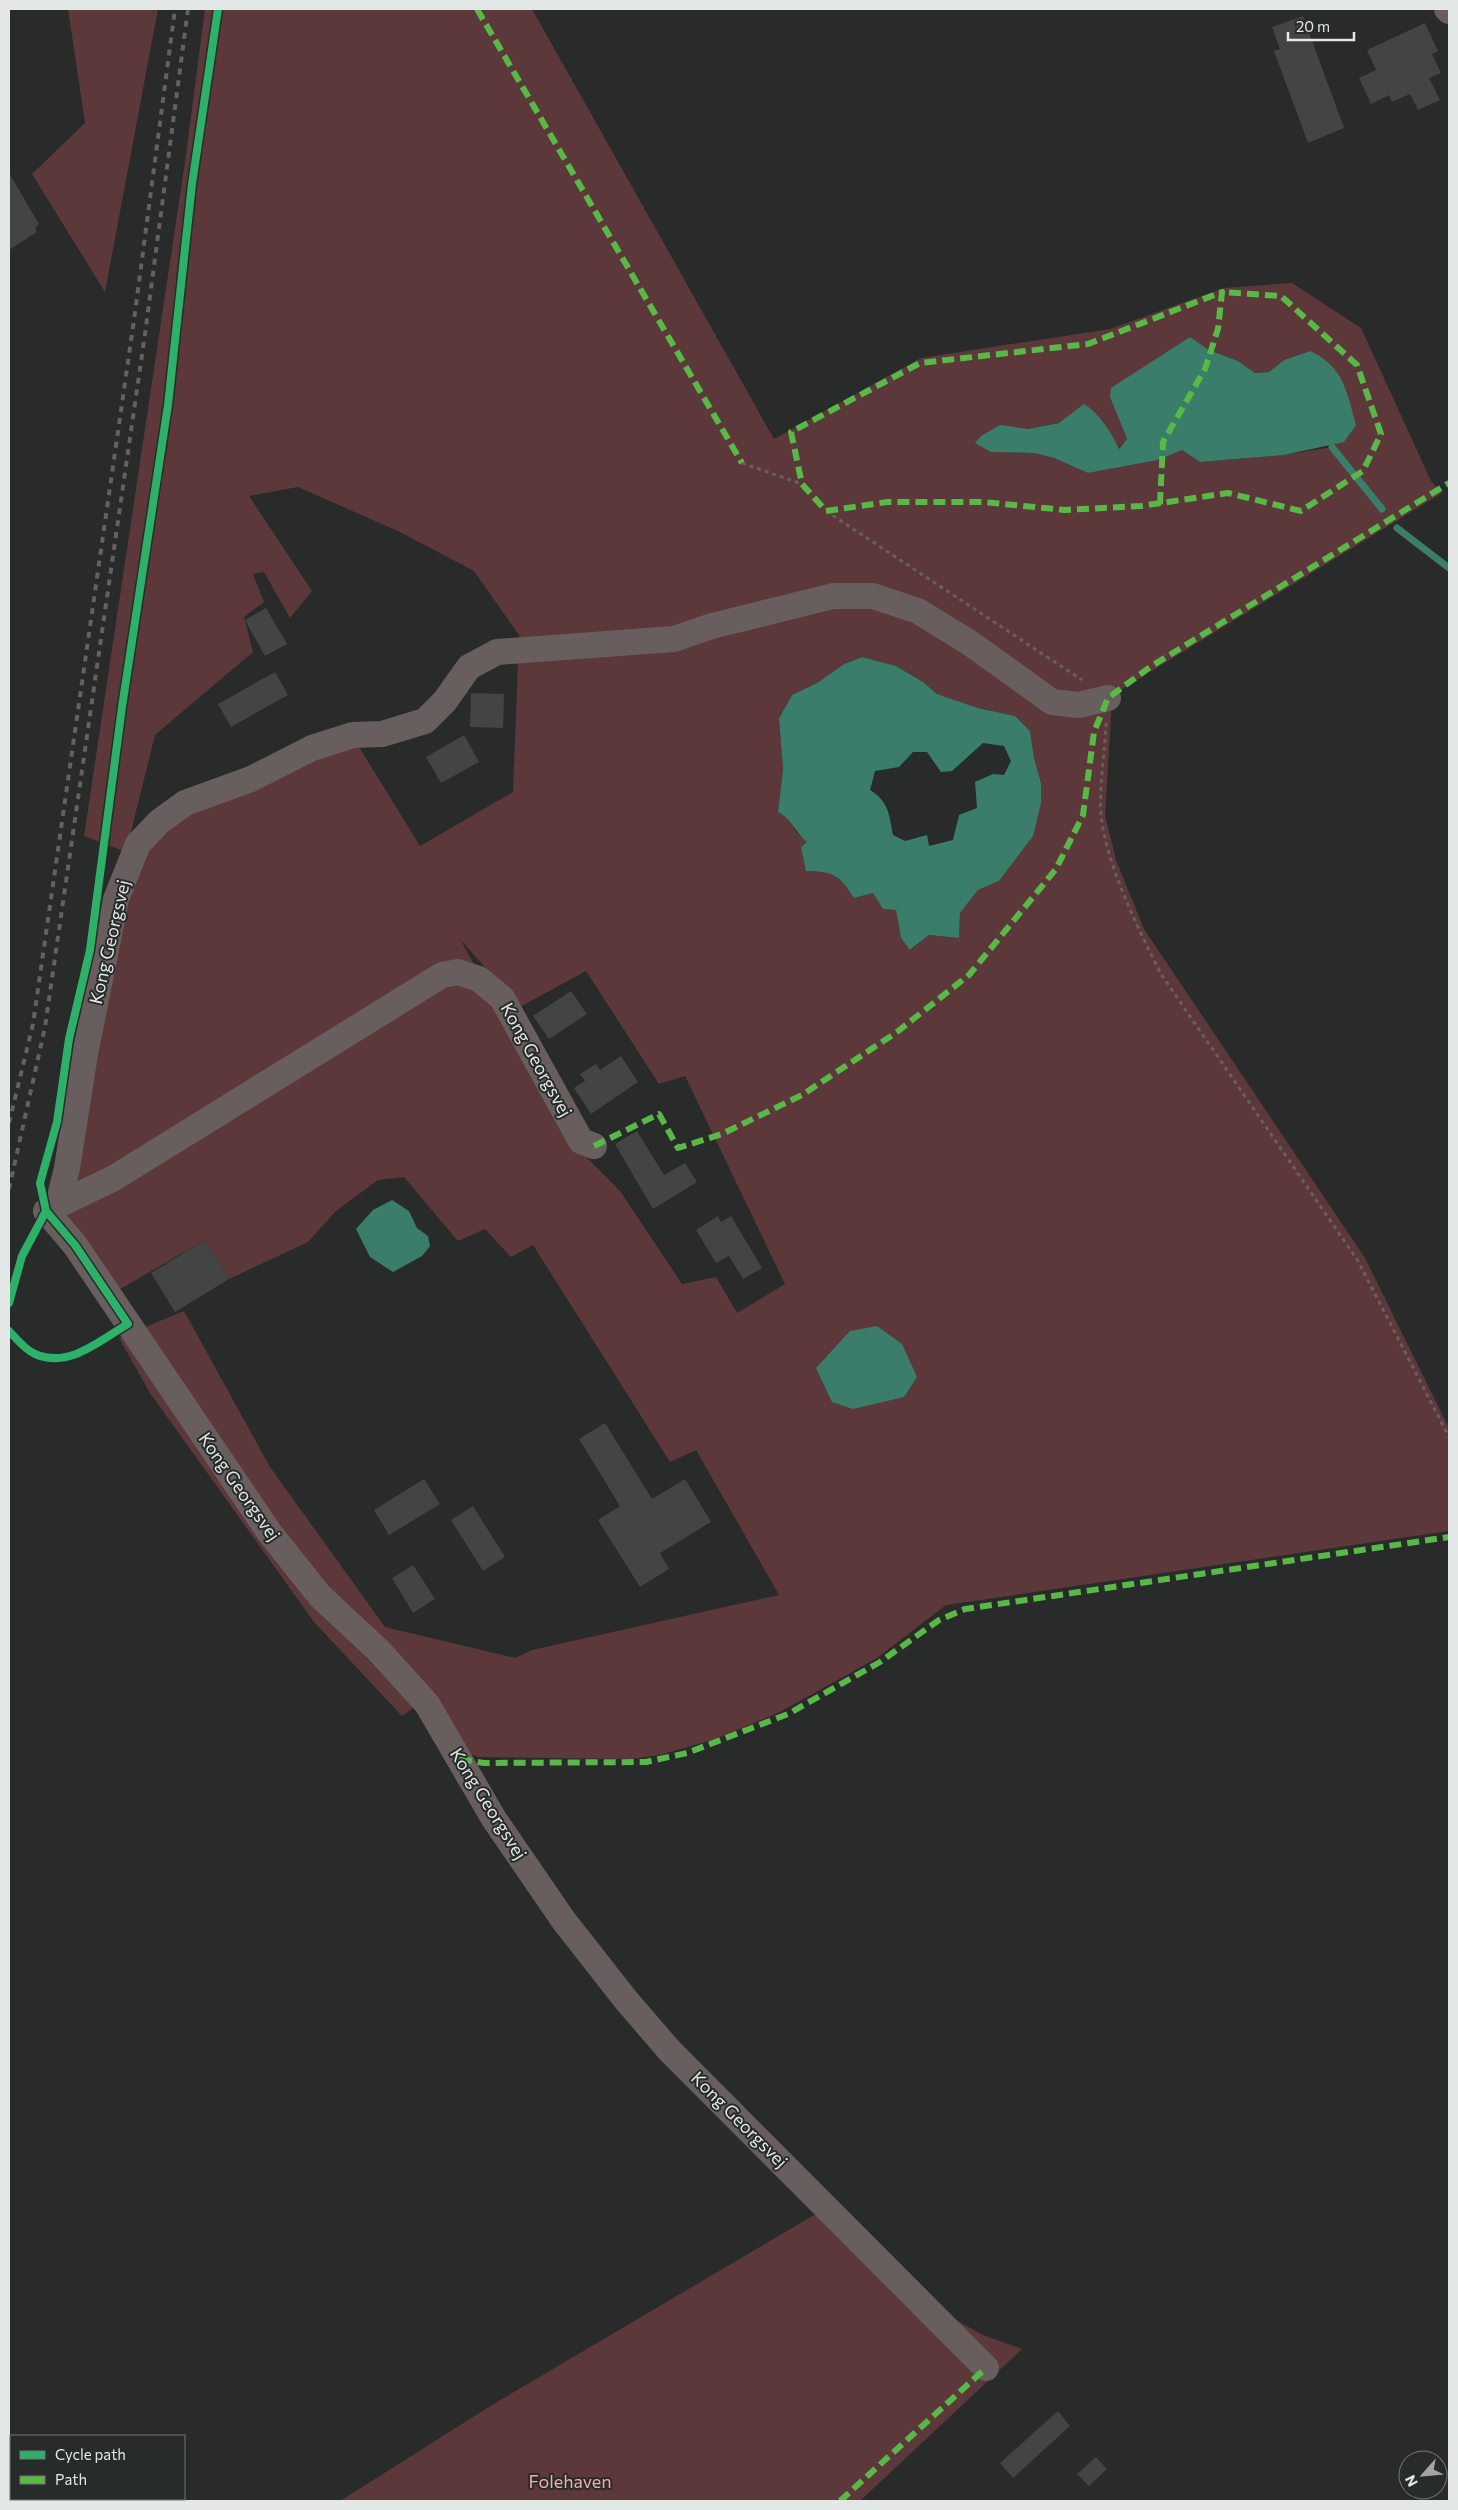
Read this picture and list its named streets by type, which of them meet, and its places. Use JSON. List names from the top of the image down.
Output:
{
  "streets": {
    "lane": ["Kong Georgsvej"]
  },
  "parks": ["Folehaven"],
  "legend": ["Cycle path", "Path"],
  "scale_bar": "20 m",
  "north": "bottom left"
}
